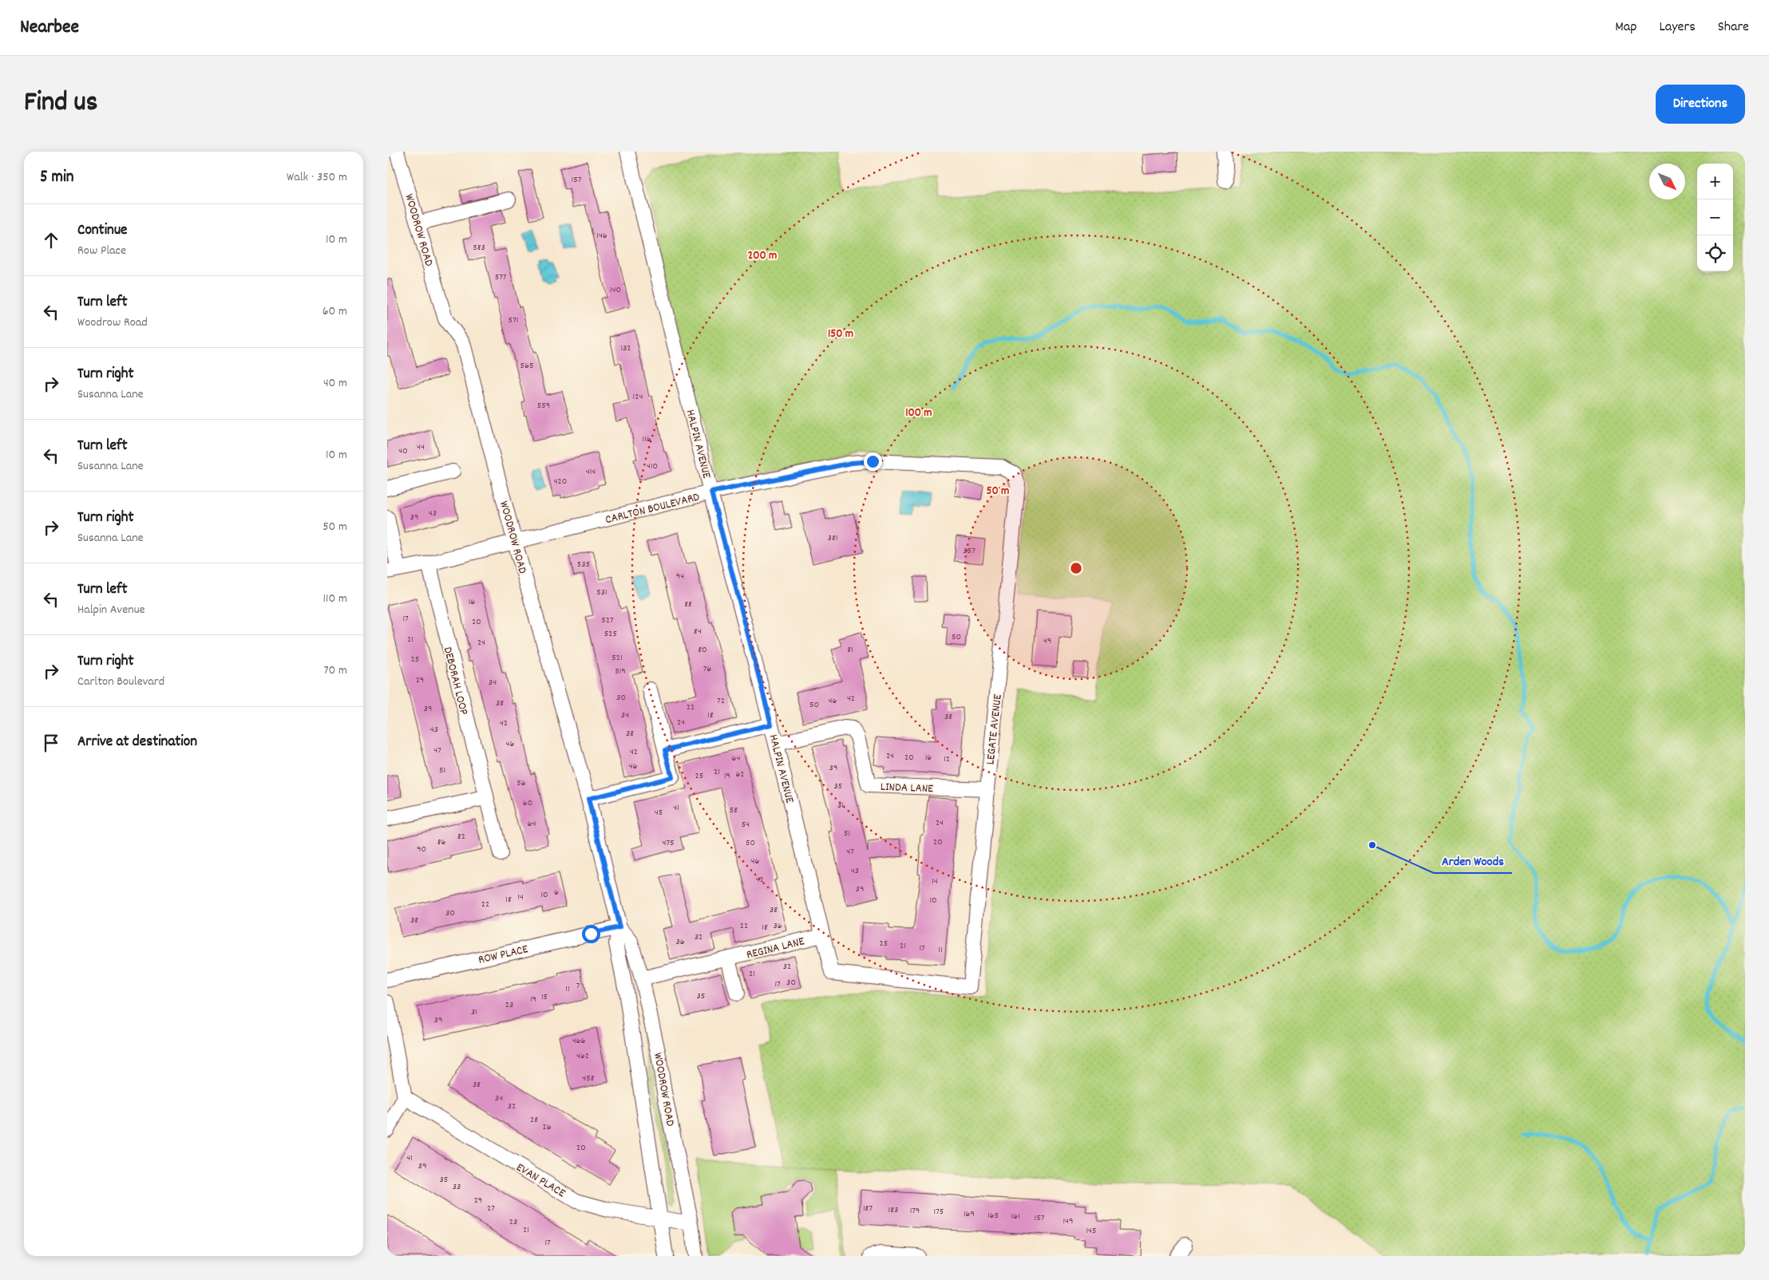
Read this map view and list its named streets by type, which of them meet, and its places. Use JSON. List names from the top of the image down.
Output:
{
  "streets": {
    "street": [
      "WOODROW ROAD",
      "HALPIN AVENUE",
      "CARLTON BOULEVARD",
      "DEBORAH LOOP",
      "LEGATE AVENUE",
      "LINDA LANE",
      "REGINA LANE",
      "ROW PLACE",
      "EVAN PLACE"
    ]
  },
  "crossings": [
    ["WOODROW ROAD", "CARLTON BOULEVARD"],
    ["WOODROW ROAD", "REGINA LANE"],
    ["WOODROW ROAD", "ROW PLACE"],
    ["WOODROW ROAD", "EVAN PLACE"],
    ["HALPIN AVENUE", "CARLTON BOULEVARD"],
    ["HALPIN AVENUE", "LEGATE AVENUE"],
    ["HALPIN AVENUE", "LINDA LANE"],
    ["HALPIN AVENUE", "REGINA LANE"],
    ["CARLTON BOULEVARD", "DEBORAH LOOP"],
    ["CARLTON BOULEVARD", "LEGATE AVENUE"],
    ["LEGATE AVENUE", "LINDA LANE"]
  ],
  "places": ["Arden Woods"],
  "house_numbers": [
    "157",
    "146",
    "583",
    "577",
    "140",
    "571",
    "132",
    "565",
    "124",
    "559",
    "116",
    "44",
    "40",
    "410",
    "414",
    "420",
    "43",
    "39",
    "381",
    "357",
    "535",
    "94",
    "531",
    "16",
    "88",
    "17",
    "527",
    "20",
    "84",
    "525",
    "50",
    "21",
    "49",
    "24",
    "80",
    "81",
    "521",
    "25",
    "76",
    "519",
    "29",
    "34",
    "30",
    "42",
    "72",
    "46",
    "38",
    "50",
    "22",
    "39",
    "34",
    "18",
    "38",
    "24",
    "42",
    "43",
    "38",
    "46",
    "47",
    "42",
    "24",
    "20",
    "16",
    "64",
    "12",
    "46",
    "39",
    "51",
    "21",
    "62",
    "25",
    "19",
    "56",
    "35",
    "60",
    "31",
    "41",
    "58",
    "45",
    "24",
    "64",
    "54",
    "51",
    "82",
    "86",
    "20",
    "475",
    "50",
    "90",
    "47",
    "46",
    "43",
    "42",
    "14",
    "39",
    "6",
    "10",
    "14",
    "18",
    "10",
    "22",
    "38",
    "30",
    "38",
    "22",
    "36",
    "18",
    "32",
    "36",
    "25",
    "21",
    "17",
    "11",
    "32",
    "21",
    "30",
    "17",
    "7",
    "11",
    "35",
    "15",
    "19",
    "23",
    "31",
    "39",
    "466",
    "462",
    "458",
    "38",
    "34",
    "32",
    "28",
    "26",
    "20",
    "41",
    "39",
    "35",
    "33",
    "29",
    "27",
    "187",
    "183",
    "179",
    "175",
    "169",
    "165",
    "161",
    "157",
    "149",
    "23",
    "21",
    "145",
    "17"
  ],
  "north": "bottom right",
  "page": {
    "header": "Nearbee",
    "nav": ["Map", "Layers", "Share"],
    "title": "Find us",
    "buttons": "Directions",
    "heading": ["5 min", "Walk · 350 m"],
    "map_buttons": ["+", "−"],
    "list": [
      ["Continue", "Row Place", "10 m"],
      ["Turn left", "Woodrow Road", "60 m"],
      ["Turn right", "Susanna Lane", "40 m"],
      ["Turn left", "Susanna Lane", "10 m"],
      ["Turn right", "Susanna Lane", "50 m"],
      ["Turn left", "Halpin Avenue", "110 m"],
      ["Turn right", "Carlton Boulevard", "70 m"],
      "Arrive at destination"
    ]
  },
  "rings": [
    "200 m",
    "150 m",
    "100 m",
    "50 m"
  ]
}
